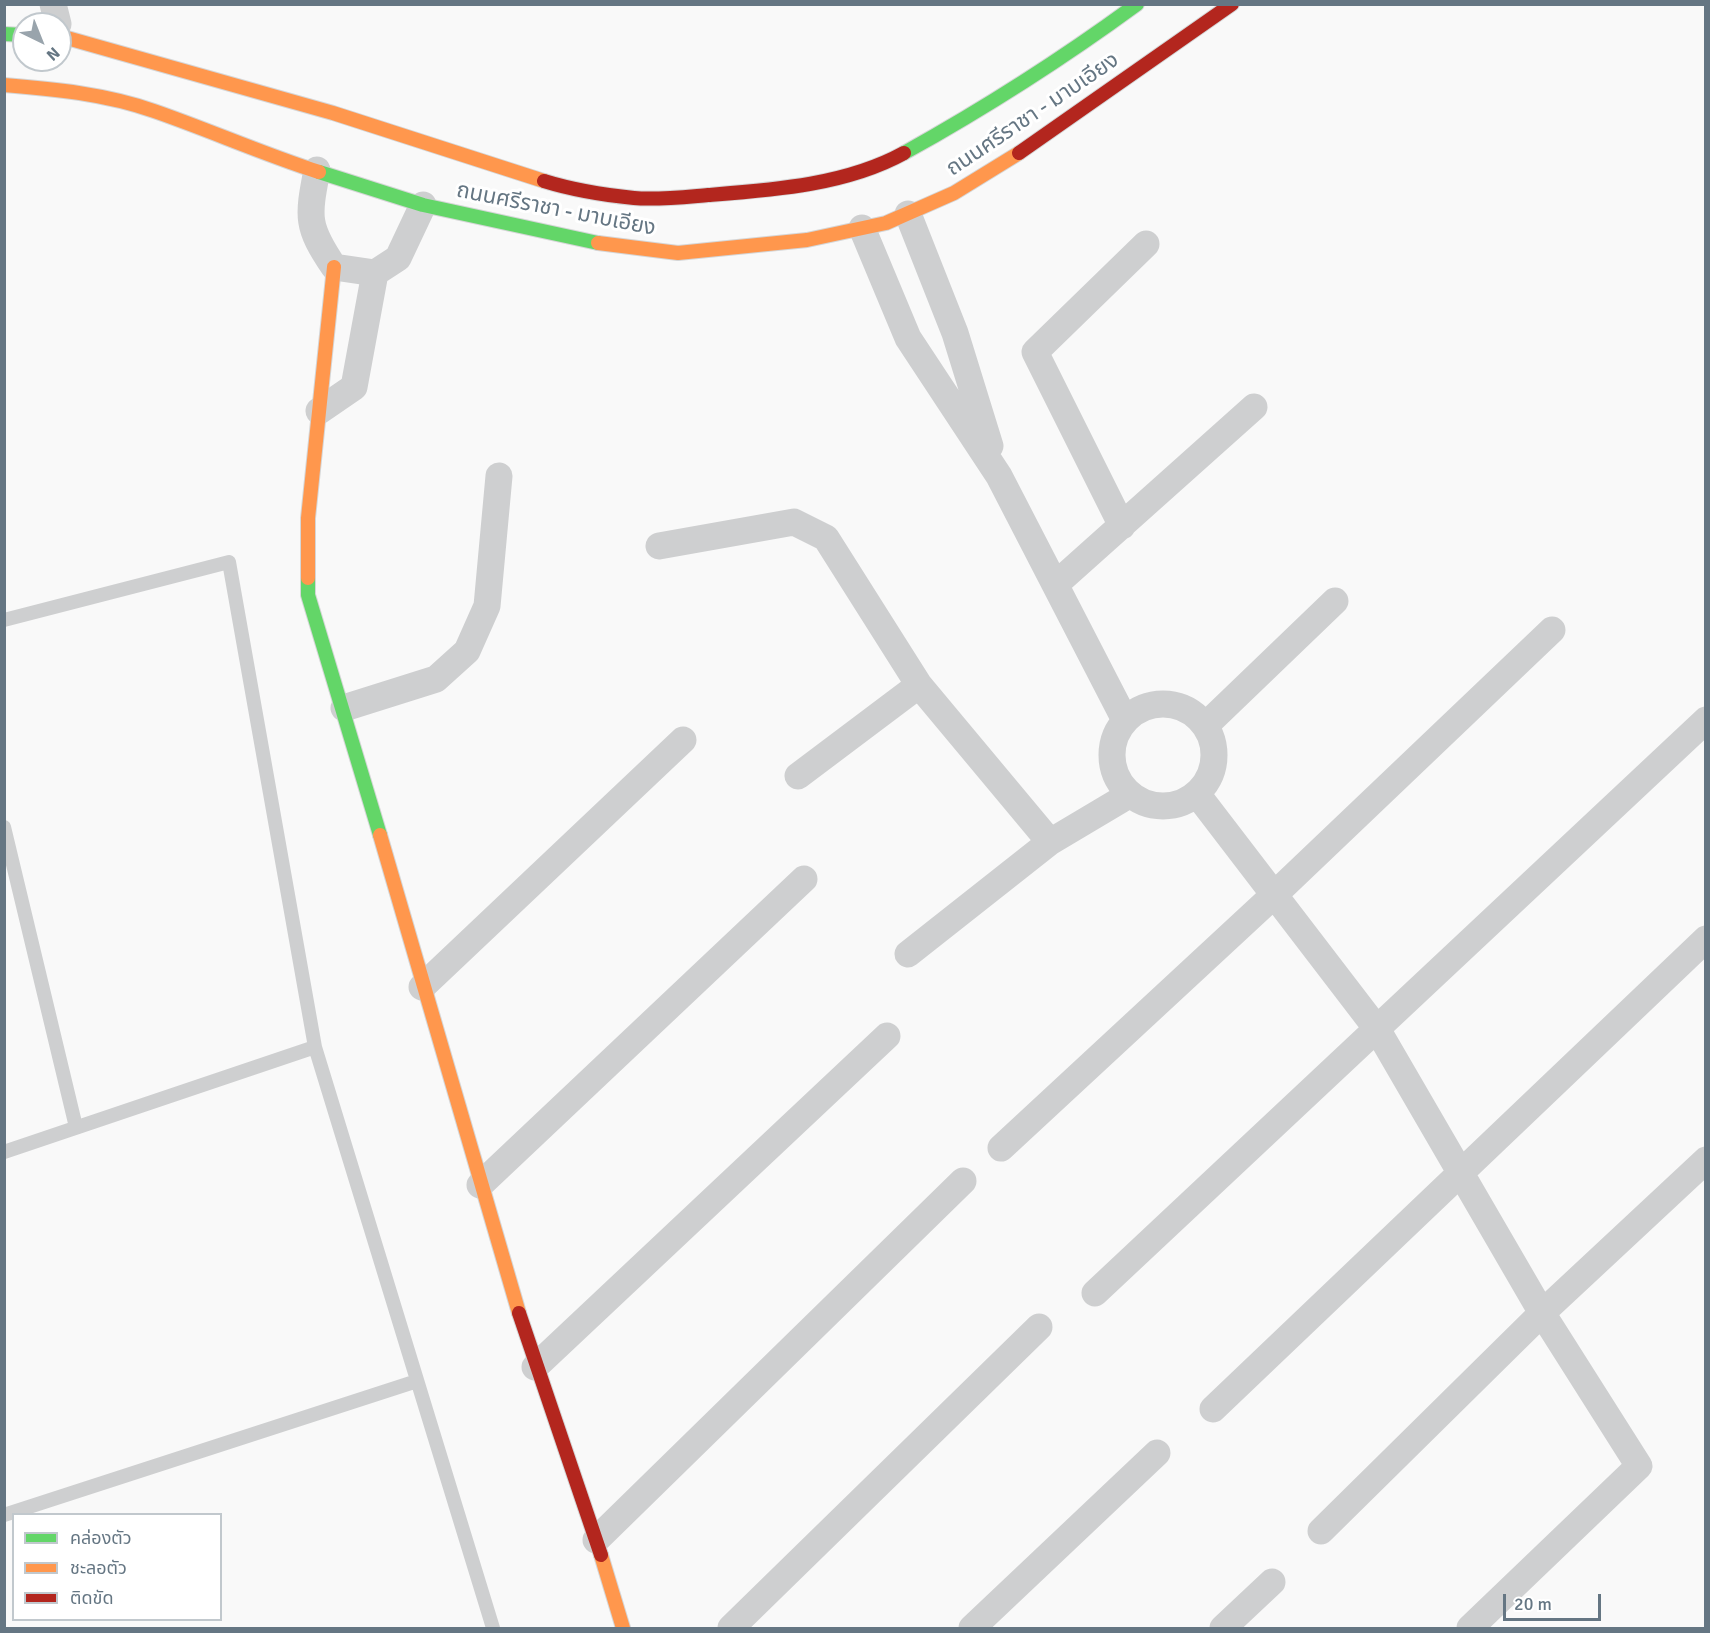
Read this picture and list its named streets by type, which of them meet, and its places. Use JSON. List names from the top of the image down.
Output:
{
  "streets": {
    "main road": ["ถนนศรีราชา - มาบเอียง"]
  },
  "legend": ["คล่องตัว", "ชะลอตัว", "ติดขัด"],
  "scale_bar": "20 m",
  "north": "bottom right"
}
